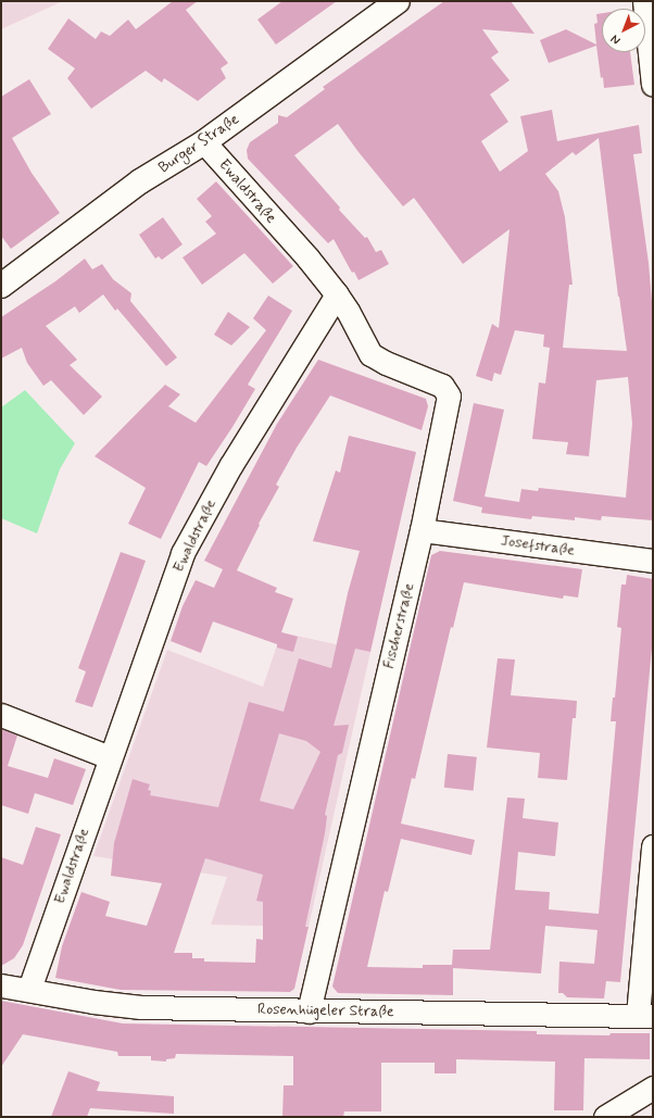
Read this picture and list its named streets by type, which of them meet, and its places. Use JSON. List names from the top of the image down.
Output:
{
  "streets": {
    "main road": ["Burger Straße"],
    "street": [
      "Ewaldstraße",
      "Josefstraße",
      "Fischerstraße",
      "Rosenhügeler Straße"
    ]
  },
  "crossings": [
    ["Burger Straße", "Ewaldstraße"],
    ["Ewaldstraße", "Fischerstraße"],
    ["Ewaldstraße", "Rosenhügeler Straße"],
    ["Josefstraße", "Fischerstraße"],
    ["Fischerstraße", "Rosenhügeler Straße"]
  ],
  "north": "bottom left"
}
